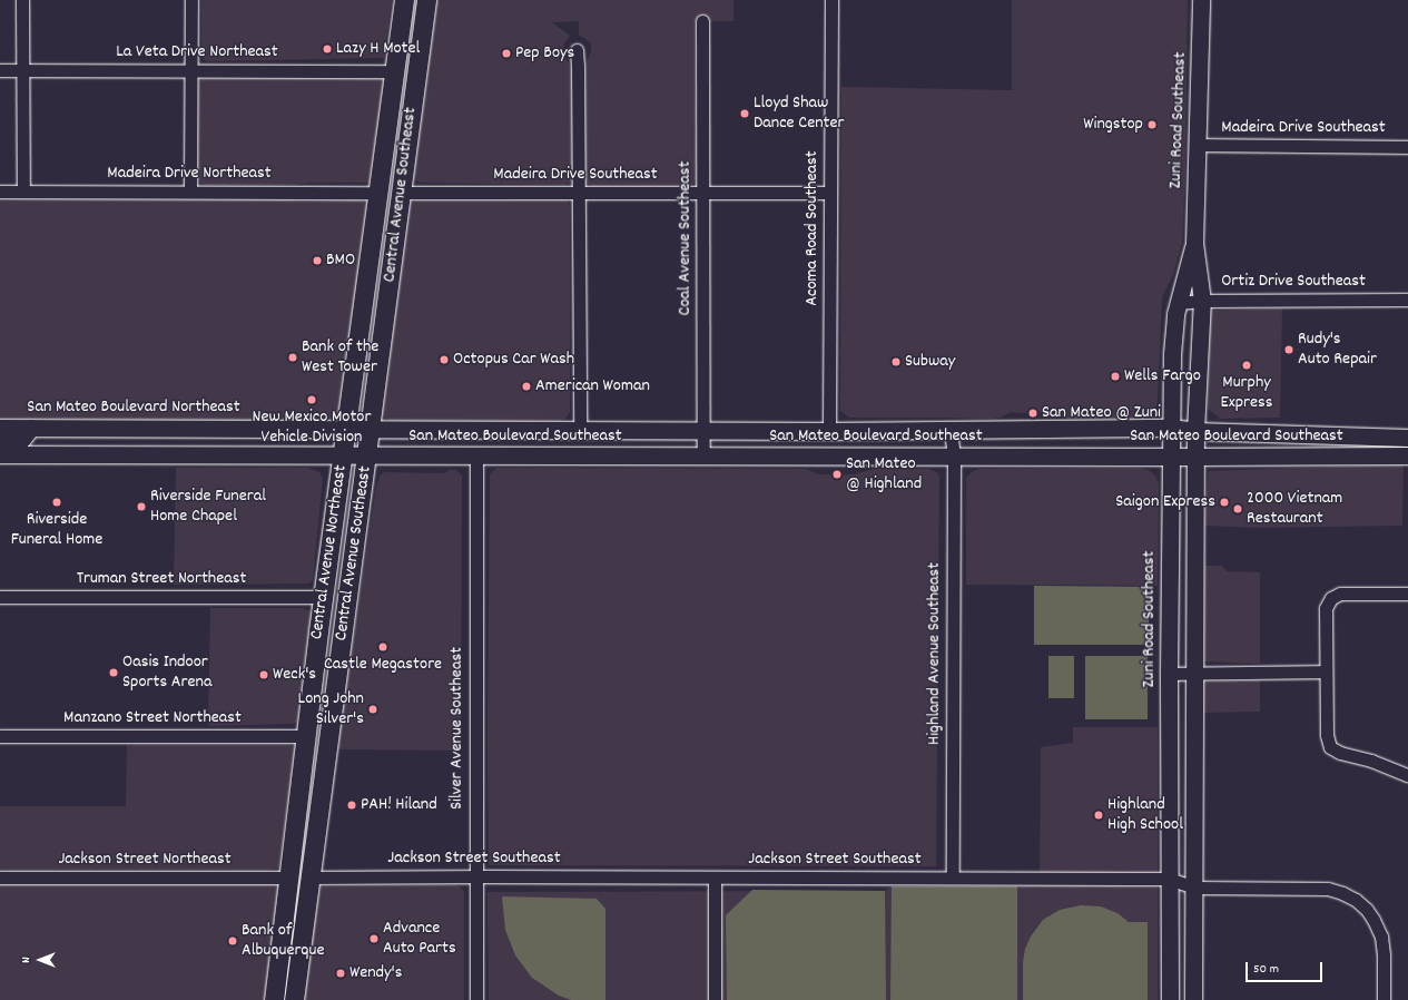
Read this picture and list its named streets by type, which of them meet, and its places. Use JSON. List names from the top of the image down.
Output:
{
  "streets": {
    "main road": [
      "Zuni Road Southeast",
      "Central Avenue Southeast",
      "San Mateo Boulevard Northeast",
      "San Mateo Boulevard Southeast",
      "Central Avenue Northeast"
    ],
    "street": [
      "La Veta Drive Northeast",
      "Madeira Drive Southeast",
      "Madeira Drive Northeast",
      "Acoma Road Southeast",
      "Coal Avenue Southeast",
      "Ortiz Drive Southeast",
      "Truman Street Northeast",
      "Highland Avenue Southeast",
      "Manzano Street Northeast",
      "Silver Avenue Southeast",
      "Jackson Street Southeast",
      "Jackson Street Northeast"
    ]
  },
  "crossings": [
    ["La Veta Drive Northeast", "Central Avenue Northeast"],
    ["Zuni Road Southeast", "Madeira Drive Southeast"],
    ["Zuni Road Southeast", "Ortiz Drive Southeast"],
    ["Zuni Road Southeast", "San Mateo Boulevard Southeast"],
    ["Zuni Road Southeast", "Jackson Street Southeast"],
    ["Madeira Drive Southeast", "Central Avenue Southeast"],
    ["Madeira Drive Southeast", "Acoma Road Southeast"],
    ["Madeira Drive Southeast", "Coal Avenue Southeast"],
    ["Madeira Drive Northeast", "Central Avenue Northeast"],
    ["Central Avenue Southeast", "San Mateo Boulevard Southeast"],
    ["Central Avenue Southeast", "Jackson Street Southeast"],
    ["Acoma Road Southeast", "San Mateo Boulevard Southeast"],
    ["Coal Avenue Southeast", "San Mateo Boulevard Southeast"],
    ["San Mateo Boulevard Northeast", "San Mateo Boulevard Southeast"],
    ["San Mateo Boulevard Northeast", "Central Avenue Northeast"],
    ["San Mateo Boulevard Southeast", "Central Avenue Northeast"],
    ["San Mateo Boulevard Southeast", "Highland Avenue Southeast"],
    ["San Mateo Boulevard Southeast", "Silver Avenue Southeast"],
    ["Central Avenue Northeast", "Truman Street Northeast"],
    ["Central Avenue Northeast", "Manzano Street Northeast"],
    ["Central Avenue Northeast", "Jackson Street Northeast"],
    ["Highland Avenue Southeast", "Jackson Street Southeast"],
    ["Silver Avenue Southeast", "Jackson Street Southeast"]
  ],
  "places": [
    "Lazy H Motel",
    "Pep Boys",
    "Lloyd Shaw Dance Center",
    "Wingstop",
    "BMO",
    "Rudy's Auto Repair",
    "Bank of the West Tower",
    "Octopus Car Wash",
    "Subway",
    "Murphy Express",
    "Wells Fargo",
    "American Woman",
    "New Mexico Motor Vehicle Division",
    "San Mateo @ Zuni",
    "San Mateo @ Highland",
    "Riverside Funeral Home",
    "Saigon Express",
    "Riverside Funeral Home Chapel",
    "2000 Vietnam Restaurant",
    "Castle Megastore",
    "Oasis Indoor Sports Arena",
    "Weck's",
    "Long John Silver's",
    "PAH! Hiland",
    "Highland High School",
    "Advance Auto Parts",
    "Bank of Albuquerque",
    "Wendy's"
  ],
  "scale_bar": "50 m",
  "north": "left"
}
